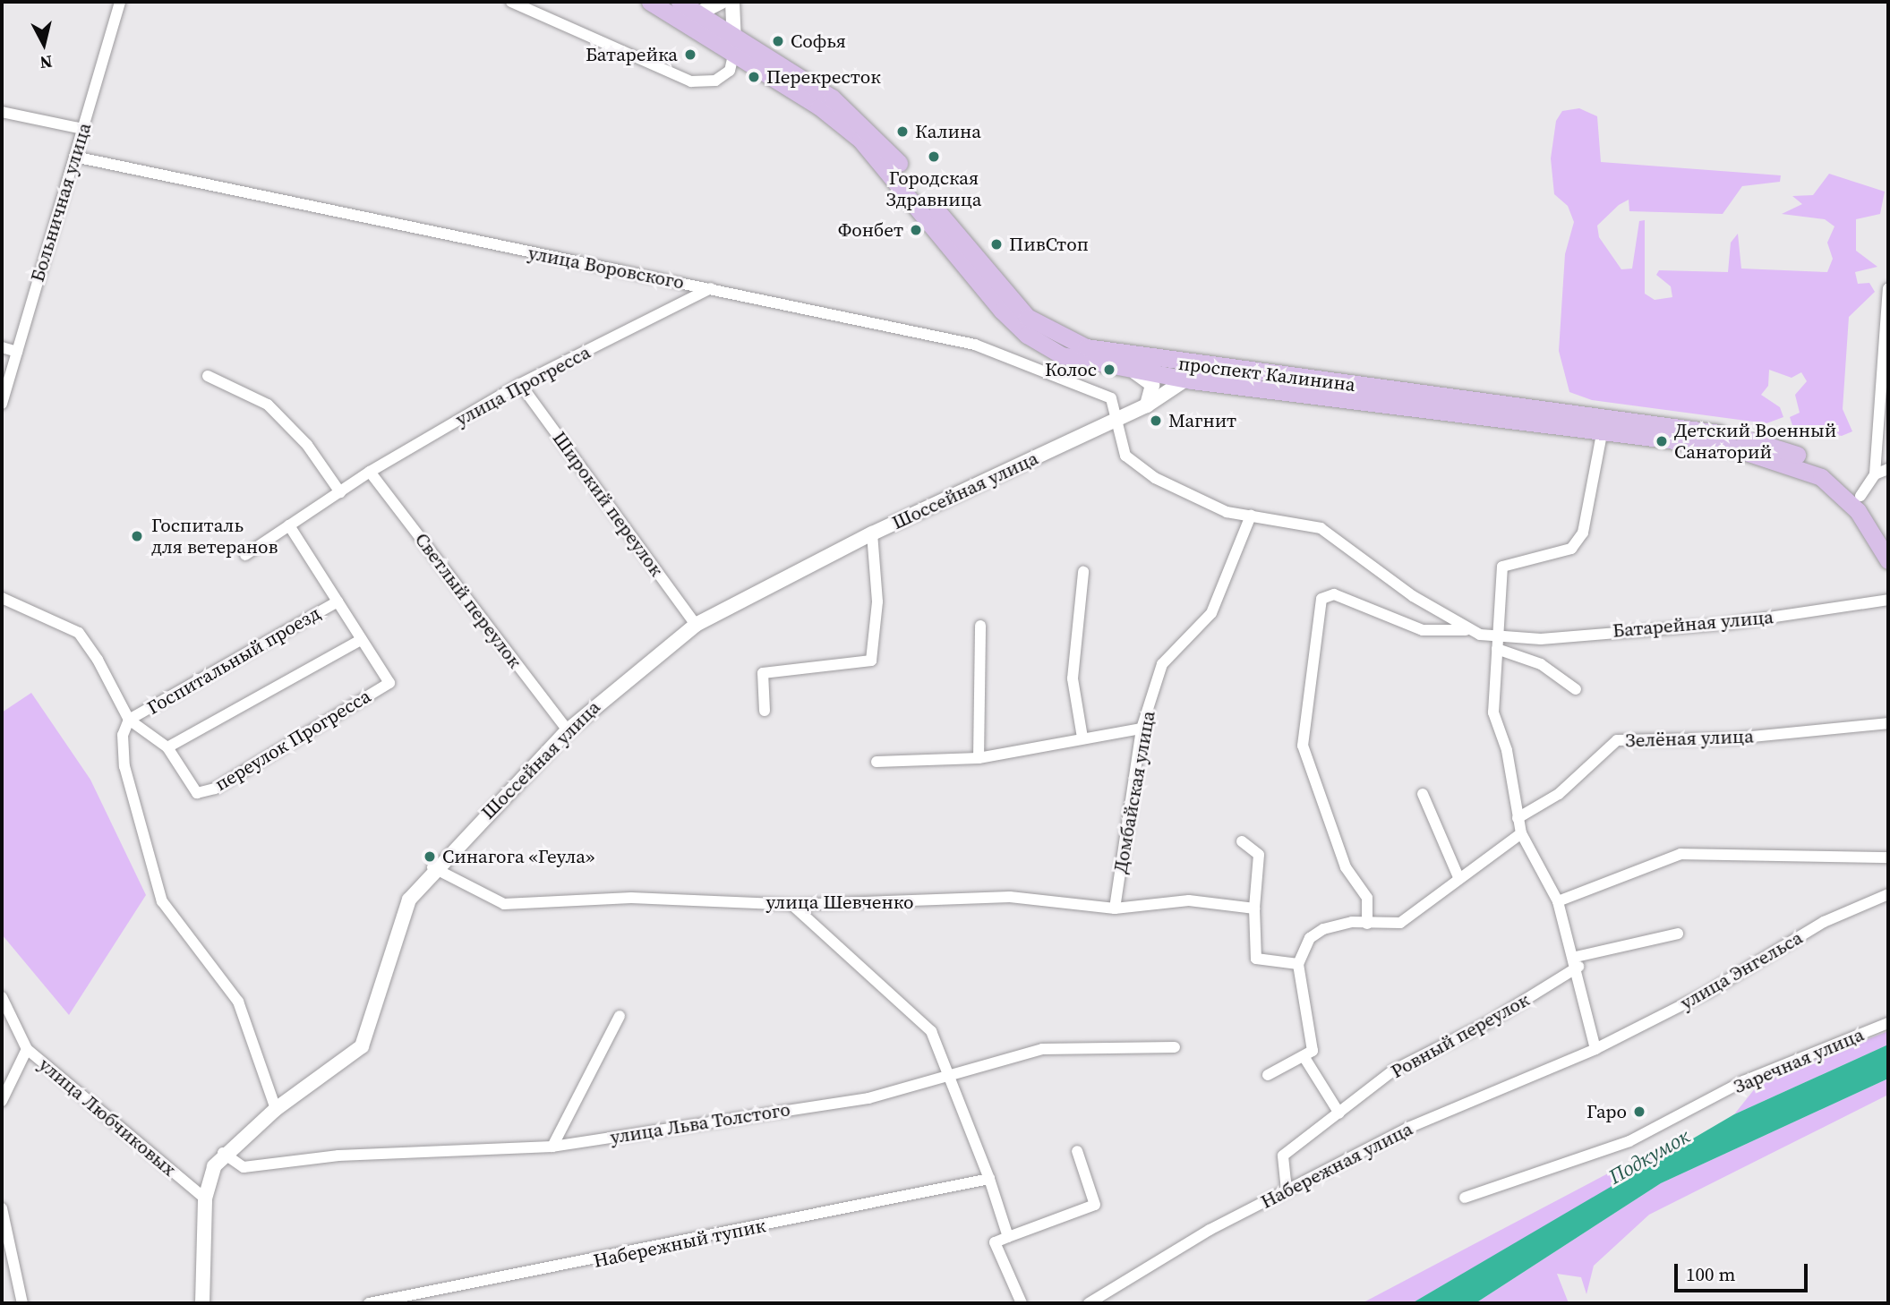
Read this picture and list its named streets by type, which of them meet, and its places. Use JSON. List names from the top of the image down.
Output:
{
  "streets": {
    "main road": ["проспект Калинина", "Шоссейная улица"],
    "street": [
      "Больничная улица",
      "улица Воровского",
      "улица Прогресса",
      "Широкий переулок",
      "Светлый переулок",
      "Батарейная улица",
      "Госпитальный проезд",
      "Зелёная улица",
      "переулок Прогресса",
      "Домбайская улица",
      "улица Шевченко",
      "улица Энгельса",
      "Ровный переулок",
      "Заречная улица",
      "улица Любчиковых",
      "улица Льва Толстого",
      "Набережная улица",
      "Набережный тупик"
    ]
  },
  "crossings": [
    ["Больничная улица", "улица Воровского"],
    ["улица Воровского", "улица Прогресса"],
    ["улица Воровского", "Шоссейная улица"],
    ["проспект Калинина", "Шоссейная улица"],
    ["улица Прогресса", "Широкий переулок"],
    ["улица Прогресса", "Светлый переулок"],
    ["улица Прогресса", "переулок Прогресса"],
    ["Шоссейная улица", "Широкий переулок"],
    ["Шоссейная улица", "Светлый переулок"],
    ["Шоссейная улица", "улица Шевченко"],
    ["Шоссейная улица", "улица Любчиковых"],
    ["Шоссейная улица", "улица Льва Толстого"],
    ["Госпитальный проезд", "переулок Прогресса"],
    ["Домбайская улица", "улица Шевченко"],
    ["улица Энгельса", "Набережная улица"],
    ["Ровный переулок", "Набережная улица"]
  ],
  "water": ["Подкумок"],
  "places": [
    "Софья",
    "Батарейка",
    "Перекресток",
    "Калина",
    "Городская Здравница",
    "Фонбет",
    "ПивСтоп",
    "Колос",
    "Магнит",
    "Детский Военный Санаторий",
    "Госпиталь для ветеранов",
    "Синагога «Геула»",
    "Гаро"
  ],
  "scale_bar": "100 m",
  "north": "bottom"
}
